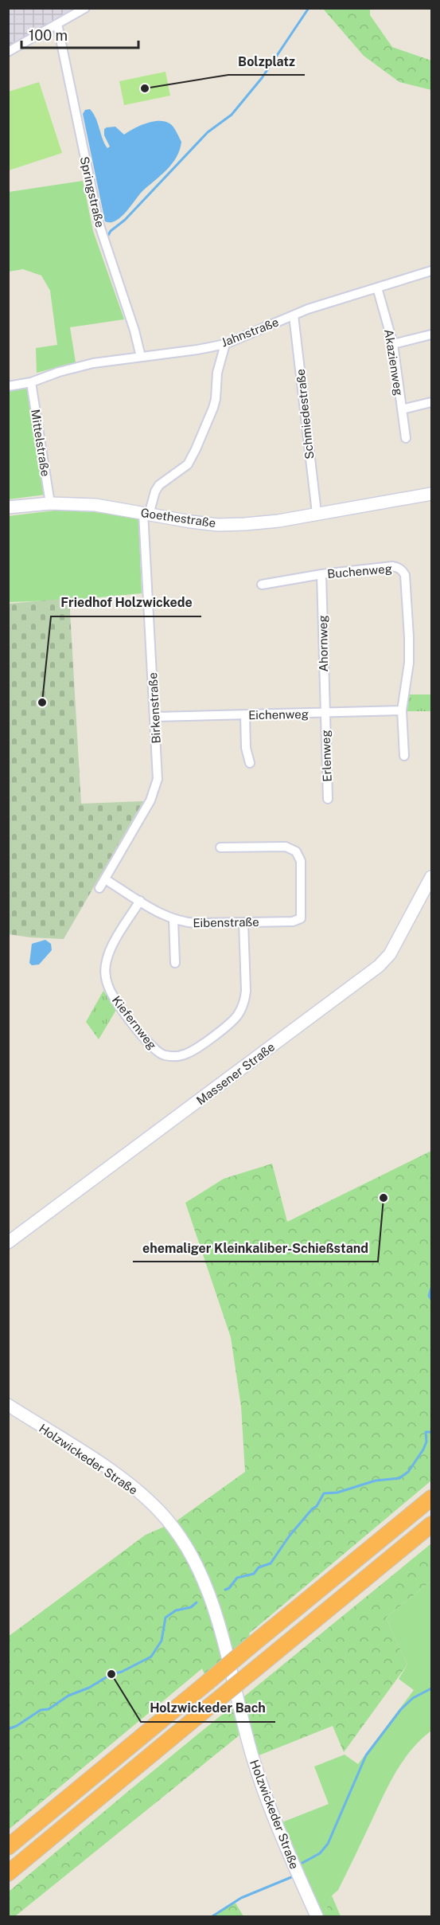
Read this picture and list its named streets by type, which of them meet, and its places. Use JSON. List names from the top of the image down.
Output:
{
  "streets": {
    "street": [
      "Springstraße",
      "Jahnstraße",
      "Akazienweg",
      "Schmiedestraße",
      "Mittelstraße",
      "Goethestraße",
      "Buchenweg",
      "Ahornweg",
      "Birkenstraße",
      "Eichenweg",
      "Erlenweg",
      "Eibenstraße",
      "Kiefernweg",
      "Massener Straße",
      "Holzwickeder Straße"
    ]
  },
  "crossings": [
    ["Springstraße", "Jahnstraße"],
    ["Jahnstraße", "Akazienweg"],
    ["Jahnstraße", "Schmiedestraße"],
    ["Jahnstraße", "Mittelstraße"],
    ["Jahnstraße", "Birkenstraße"],
    ["Schmiedestraße", "Goethestraße"],
    ["Mittelstraße", "Goethestraße"],
    ["Goethestraße", "Birkenstraße"],
    ["Buchenweg", "Ahornweg"],
    ["Buchenweg", "Eichenweg"],
    ["Ahornweg", "Eichenweg"],
    ["Ahornweg", "Erlenweg"],
    ["Birkenstraße", "Eichenweg"],
    ["Birkenstraße", "Eibenstraße"],
    ["Eichenweg", "Erlenweg"],
    ["Eibenstraße", "Kiefernweg"]
  ],
  "places": [
    "Bolzplatz",
    "Friedhof Holzwickede",
    "ehemaliger Kleinkaliber-Schießstand",
    "Holzwickeder Bach"
  ],
  "scale_bar": "100 m"
}
